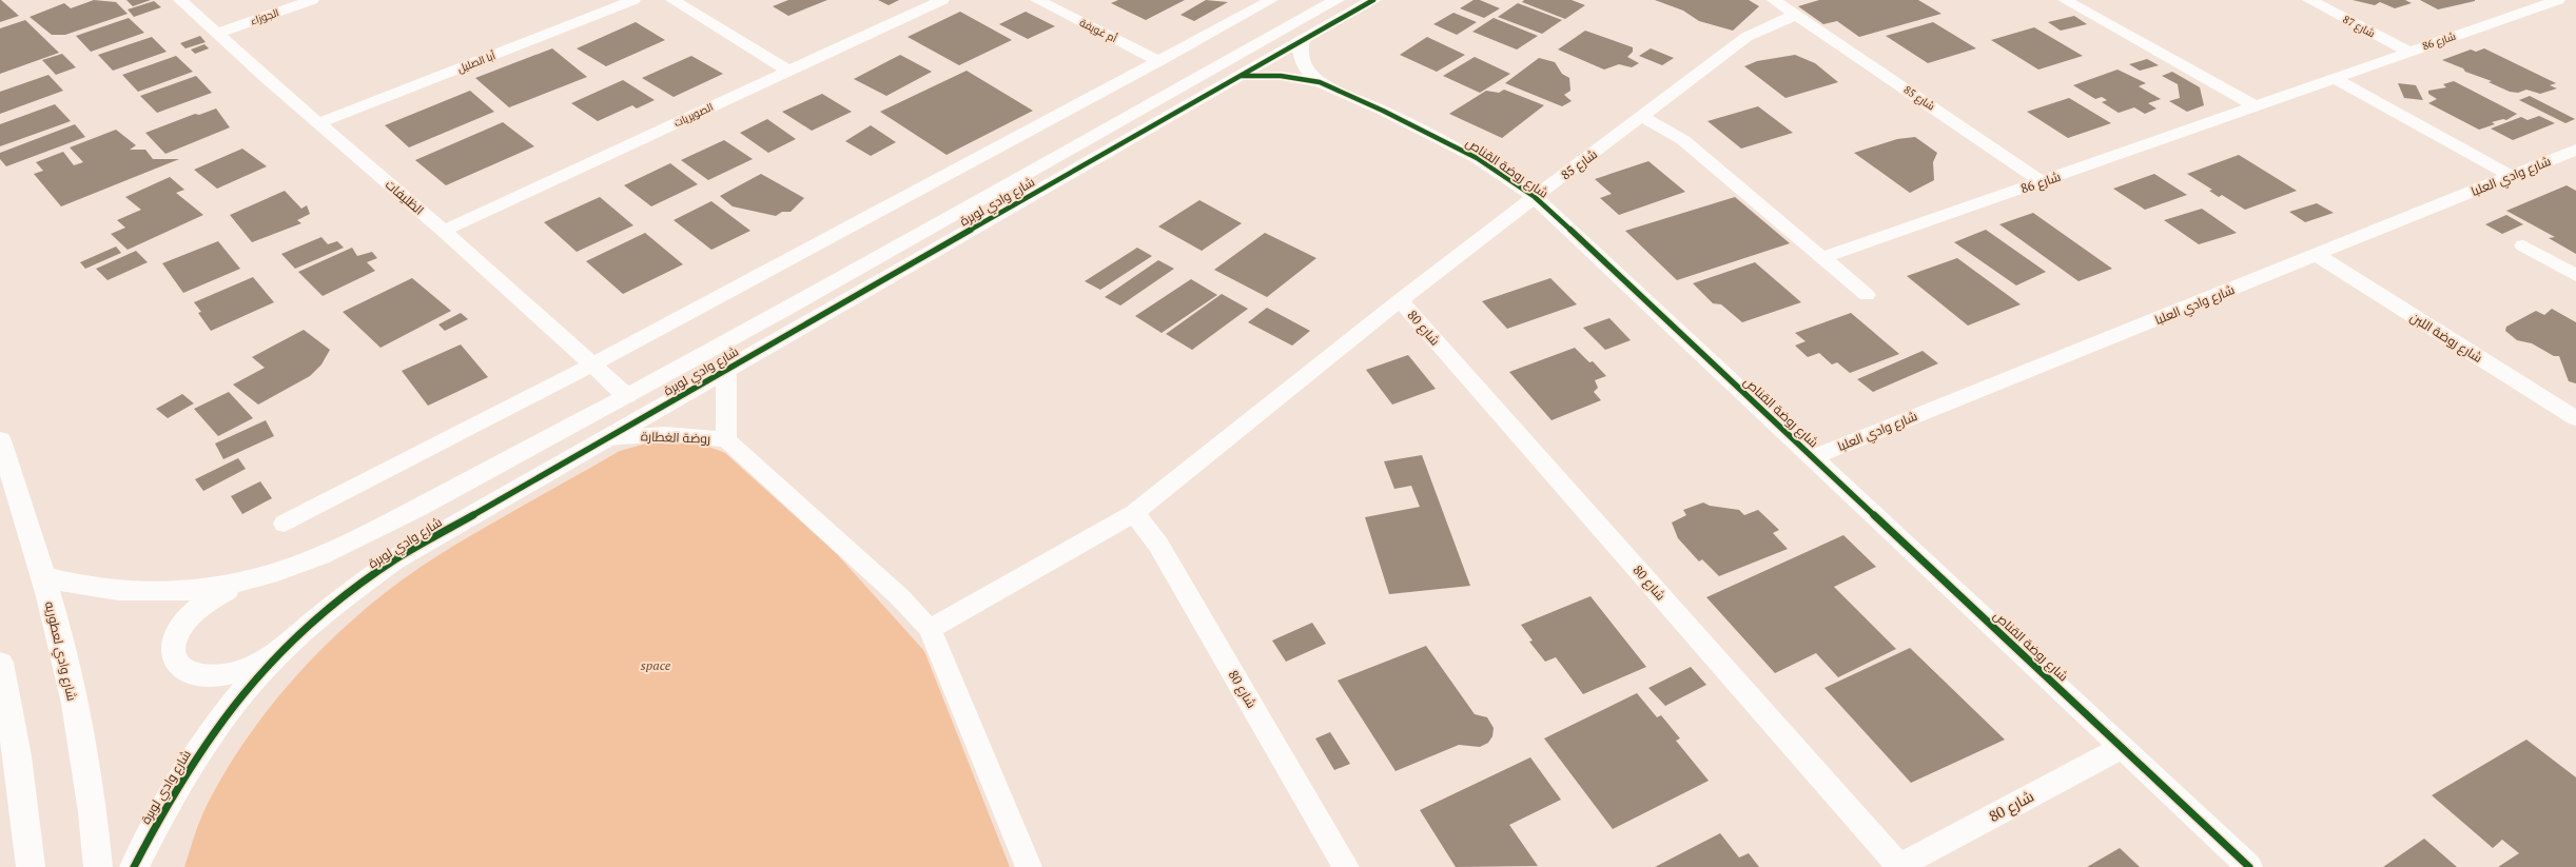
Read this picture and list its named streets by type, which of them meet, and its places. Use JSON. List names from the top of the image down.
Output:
{
  "streets": {
    "street": [
      "الجوزاء",
      "شارع 87",
      "أم غويفة",
      "شارع 86",
      "أبا الصليل",
      "شارع 85",
      "الصويريات",
      "شارع روضة القناص",
      "شارع وادي العلبا",
      "الظليفات",
      "شارع وادي لوبرة",
      "شارع 80",
      "شارع روضة اللبن",
      "روضة الغطارة",
      "شارع وادي لعطوريه"
    ]
  },
  "crossings": [
    ["الجوزاء", "الظليفات"],
    ["شارع 87", "شارع 86"],
    ["شارع 86", "شارع 85"],
    ["أبا الصليل", "الظليفات"],
    ["شارع 85", "شارع روضة القناص"],
    ["شارع 85", "شارع 80"],
    ["الصويريات", "الظليفات"],
    ["شارع روضة القناص", "شارع وادي العلبا"],
    ["شارع روضة القناص", "شارع وادي لوبرة"],
    ["شارع روضة القناص", "شارع 80"],
    ["شارع وادي العلبا", "شارع روضة اللبن"],
    ["الظليفات", "شارع وادي لوبرة"],
    ["شارع وادي لوبرة", "روضة الغطارة"],
    ["شارع وادي لوبرة", "شارع وادي لعطوريه"]
  ],
  "parks": ["space"]
}
